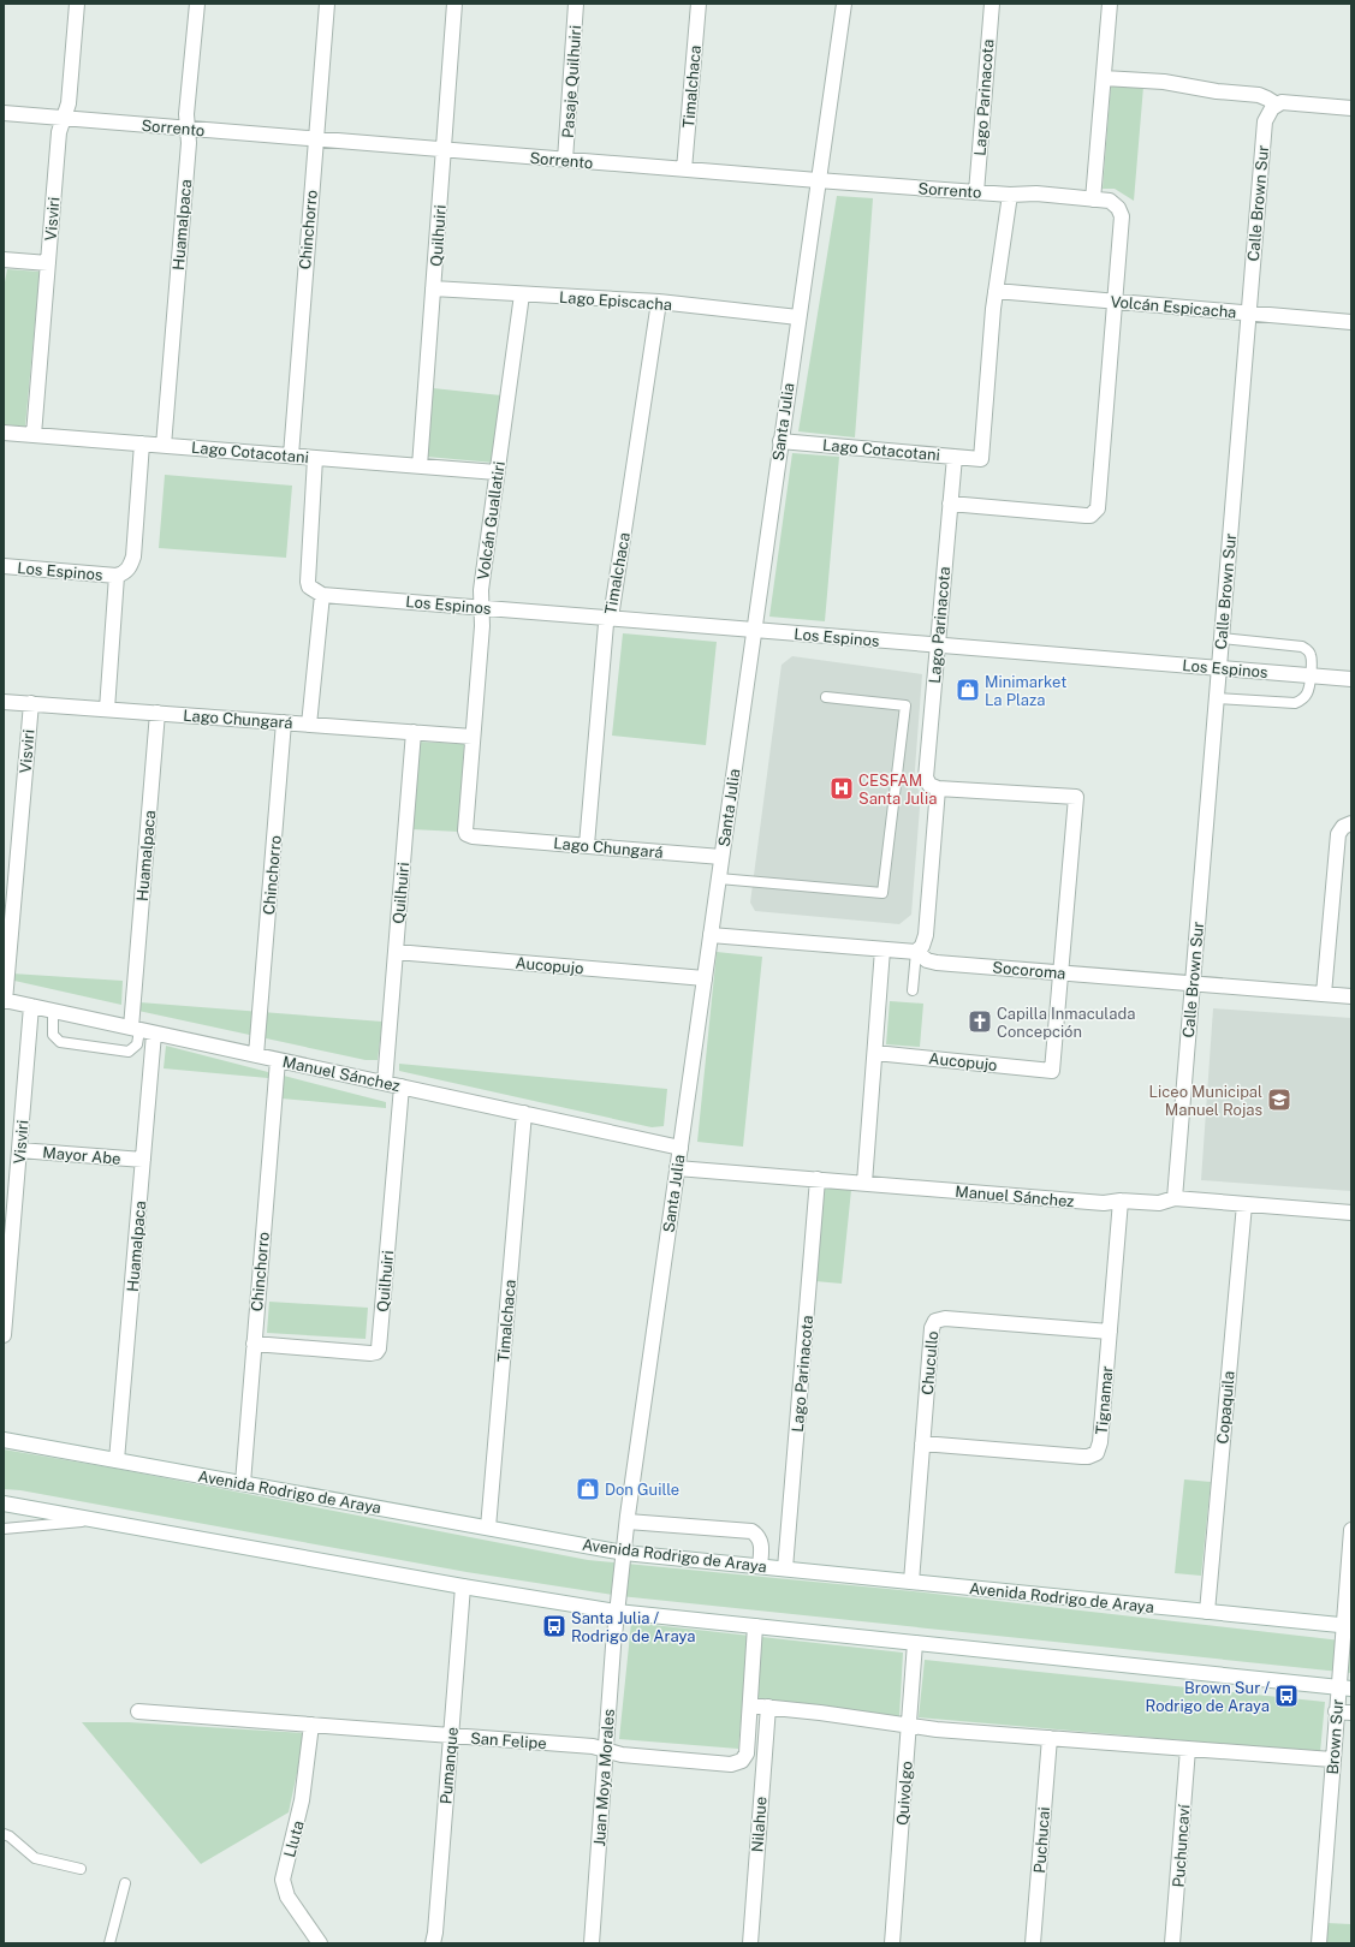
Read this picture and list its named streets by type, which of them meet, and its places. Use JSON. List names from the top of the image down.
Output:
{
  "streets": {
    "street": [
      "Pasaje Quilhuiri",
      "Timalchaca",
      "Lago Parinacota",
      "Sorrento",
      "Calle Brown Sur",
      "Visviri",
      "Huamalpaca",
      "Chinchorro",
      "Quilhuiri",
      "Lago Episcacha",
      "Volcán Espicacha",
      "Santa Julia",
      "Lago Cotacotani",
      "Volcán Guallatiri",
      "Los Espinos",
      "Lago Chungará",
      "Aucopujo",
      "Socoroma",
      "Manuel Sánchez",
      "Mayor Abe",
      "Chucullo",
      "Tignamar",
      "Copaquila",
      "Avenida Rodrigo de Araya",
      "Brown Sur",
      "San Felipe",
      "Pumanque",
      "Juan Moya Morales",
      "Quivolgo",
      "Nilahue",
      "Lluta",
      "Puchucai",
      "Puchuncaví"
    ]
  },
  "crossings": [
    ["Pasaje Quilhuiri", "Sorrento"],
    ["Timalchaca", "Sorrento"],
    ["Timalchaca", "Lago Episcacha"],
    ["Timalchaca", "Los Espinos"],
    ["Timalchaca", "Lago Chungará"],
    ["Timalchaca", "Manuel Sánchez"],
    ["Timalchaca", "Avenida Rodrigo de Araya"],
    ["Lago Parinacota", "Sorrento"],
    ["Lago Parinacota", "Lago Cotacotani"],
    ["Lago Parinacota", "Los Espinos"],
    ["Lago Parinacota", "Manuel Sánchez"],
    ["Lago Parinacota", "Avenida Rodrigo de Araya"],
    ["Sorrento", "Visviri"],
    ["Sorrento", "Huamalpaca"],
    ["Sorrento", "Chinchorro"],
    ["Sorrento", "Quilhuiri"],
    ["Sorrento", "Volcán Espicacha"],
    ["Sorrento", "Santa Julia"],
    ["Calle Brown Sur", "Volcán Espicacha"],
    ["Calle Brown Sur", "Los Espinos"],
    ["Calle Brown Sur", "Socoroma"],
    ["Calle Brown Sur", "Manuel Sánchez"],
    ["Visviri", "Lago Cotacotani"],
    ["Visviri", "Lago Chungará"],
    ["Visviri", "Manuel Sánchez"],
    ["Visviri", "Mayor Abe"],
    ["Huamalpaca", "Lago Cotacotani"],
    ["Huamalpaca", "Lago Chungará"],
    ["Huamalpaca", "Manuel Sánchez"],
    ["Huamalpaca", "Mayor Abe"],
    ["Huamalpaca", "Avenida Rodrigo de Araya"],
    ["Chinchorro", "Quilhuiri"],
    ["Chinchorro", "Lago Cotacotani"],
    ["Chinchorro", "Lago Chungará"],
    ["Chinchorro", "Manuel Sánchez"],
    ["Chinchorro", "Avenida Rodrigo de Araya"],
    ["Quilhuiri", "Lago Episcacha"],
    ["Quilhuiri", "Lago Cotacotani"],
    ["Quilhuiri", "Lago Chungará"],
    ["Quilhuiri", "Aucopujo"],
    ["Quilhuiri", "Manuel Sánchez"],
    ["Lago Episcacha", "Santa Julia"],
    ["Lago Episcacha", "Volcán Guallatiri"],
    ["Volcán Espicacha", "Lago Cotacotani"],
    ["Santa Julia", "Lago Cotacotani"],
    ["Santa Julia", "Los Espinos"],
    ["Santa Julia", "Lago Chungará"],
    ["Santa Julia", "Aucopujo"],
    ["Santa Julia", "Socoroma"],
    ["Santa Julia", "Manuel Sánchez"],
    ["Santa Julia", "Avenida Rodrigo de Araya"],
    ["Santa Julia", "Juan Moya Morales"],
    ["Lago Cotacotani", "Volcán Guallatiri"],
    ["Volcán Guallatiri", "Los Espinos"],
    ["Volcán Guallatiri", "Lago Chungará"],
    ["Aucopujo", "Socoroma"],
    ["Manuel Sánchez", "Tignamar"],
    ["Manuel Sánchez", "Copaquila"],
    ["Chucullo", "Tignamar"],
    ["Chucullo", "Avenida Rodrigo de Araya"],
    ["Copaquila", "Avenida Rodrigo de Araya"],
    ["Avenida Rodrigo de Araya", "Brown Sur"],
    ["San Felipe", "Pumanque"],
    ["San Felipe", "Juan Moya Morales"],
    ["San Felipe", "Lluta"]
  ],
  "places": {
    "shop": ["Minimarket La Plaza", "Don Guille"],
    "hospital": ["CESFAM Santa Julia"],
    "church": ["Capilla Inmaculada Concepción"],
    "school or university": ["Liceo Municipal Manuel Rojas"],
    "bus stop": ["Santa Julia / Rodrigo de Araya", "Brown Sur / Rodrigo de Araya"]
  }
}
